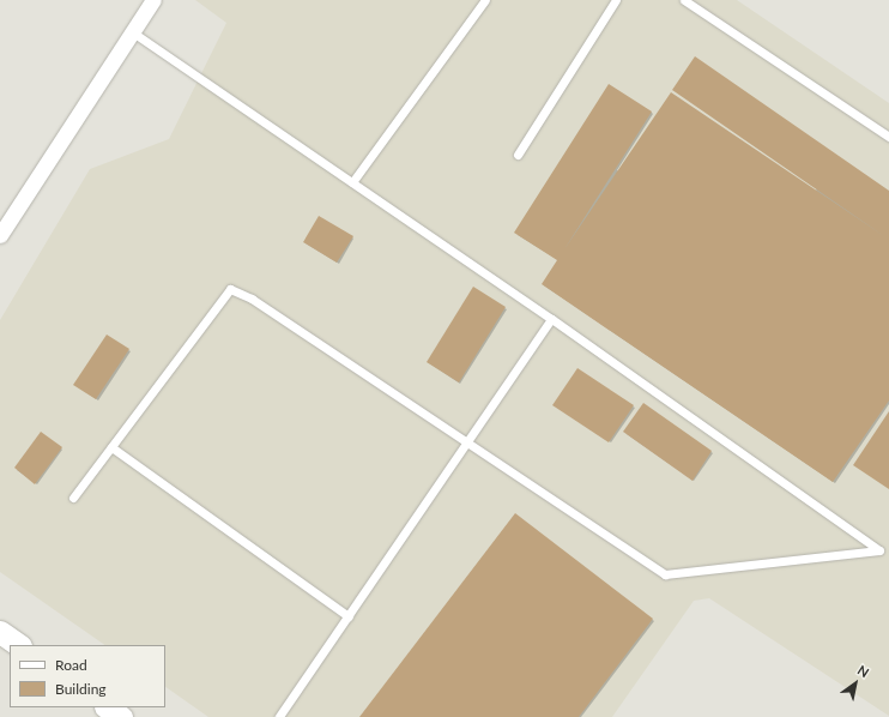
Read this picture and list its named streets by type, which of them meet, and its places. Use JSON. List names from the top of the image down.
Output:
{
  "legend": ["Road", "Building"],
  "north": "top right"
}
